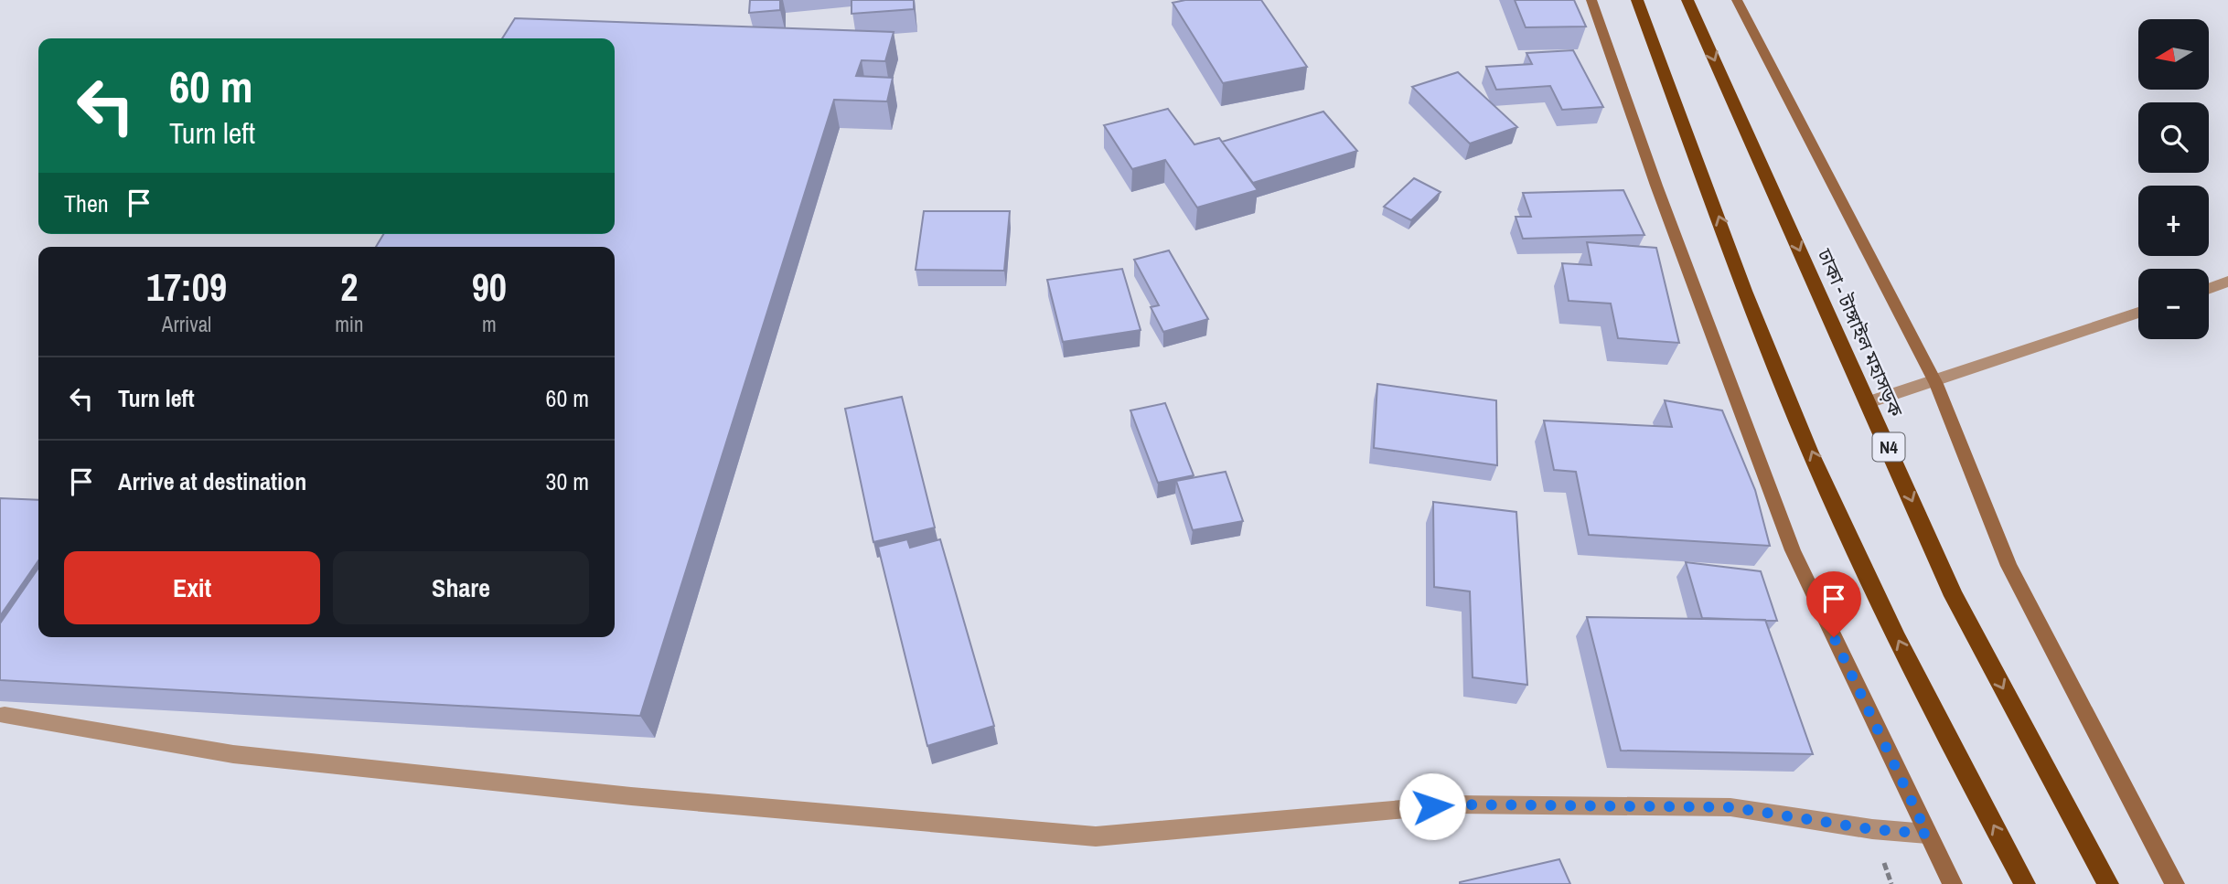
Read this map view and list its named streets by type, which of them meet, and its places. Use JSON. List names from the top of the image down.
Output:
{
  "streets": {
    "highway": ["ঢাকা - টাঙ্গাইল মহাসড়ক", "N4"]
  },
  "north": "left",
  "page": {
    "map_buttons": ["+", "−"],
    "turn": ["60 m", "Turn left"],
    "then": "Then",
    "eta": [
      "17:09",
      "Arrival",
      "2",
      "min",
      "90",
      "m"
    ],
    "list": [
      {
        "name": "Turn left",
        "value": "60 m"
      },
      {
        "name": "Arrive at destination",
        "value": "30 m"
      }
    ],
    "buttons": ["Exit", "Share"]
  }
}
